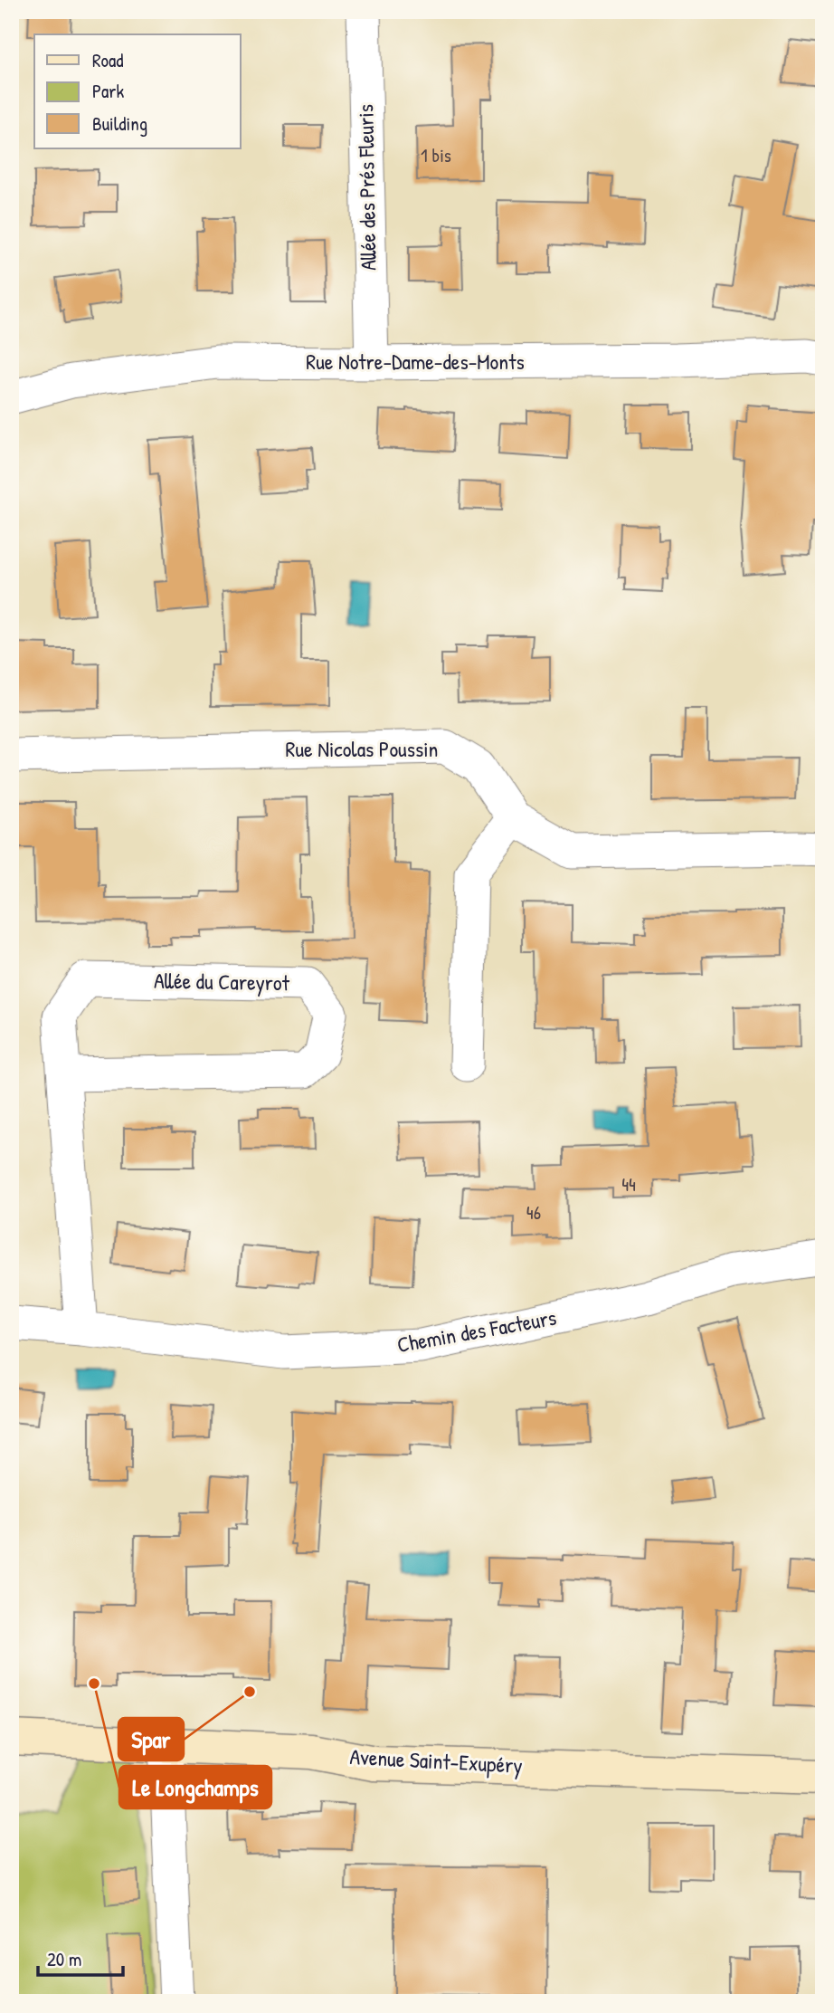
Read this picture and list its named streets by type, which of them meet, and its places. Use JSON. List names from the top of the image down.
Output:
{
  "streets": {
    "main road": ["Avenue Saint-Exupéry"],
    "street": [
      "Allée des Prés Fleuris",
      "Rue Notre-Dame-des-Monts",
      "Rue Nicolas Poussin",
      "Allée du Careyrot",
      "Chemin des Facteurs"
    ]
  },
  "crossings": [
    ["Allée des Prés Fleuris", "Rue Notre-Dame-des-Monts"],
    ["Allée du Careyrot", "Chemin des Facteurs"]
  ],
  "places": ["Le Longchamps", "Spar"],
  "house_numbers": ["1 bis", "44", "46"],
  "legend": ["Road", "Park", "Building"],
  "scale_bar": "20 m"
}
